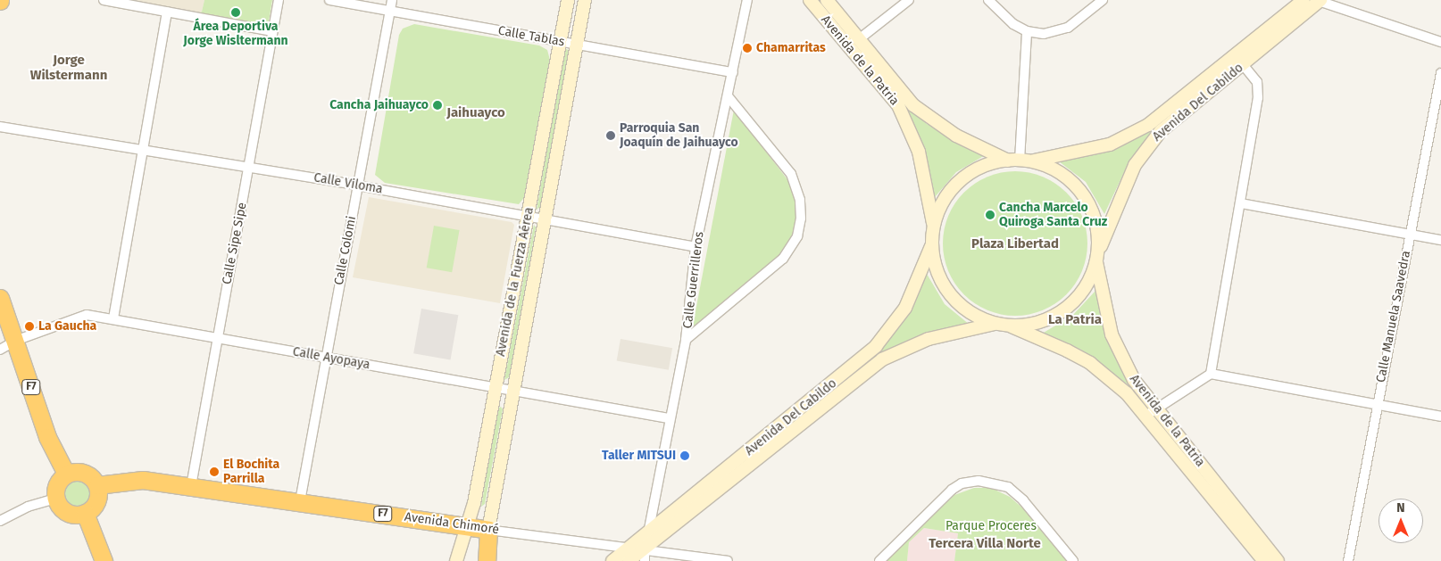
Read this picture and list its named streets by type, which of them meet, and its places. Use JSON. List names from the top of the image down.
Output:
{
  "streets": {
    "highway": ["Avenida de la Fuerza Aérea", "F7", "Avenida Chimoré"],
    "main road": ["Avenida de la Patria", "Avenida Del Cabildo"],
    "street": [
      "Calle Tablas",
      "Calle Viloma",
      "Calle Sipe Sipe",
      "Calle Colomi",
      "Calle Guerrilleros",
      "Calle Manuela Saavedra",
      "Calle Ayopaya"
    ]
  },
  "crossings": [
    ["Calle Tablas", "Calle Colomi"],
    ["Calle Tablas", "Calle Guerrilleros"],
    ["Calle Tablas", "Avenida de la Fuerza Aérea"],
    ["Avenida de la Patria", "Avenida Del Cabildo"],
    ["Avenida Del Cabildo", "Calle Guerrilleros"],
    ["Avenida Del Cabildo", "Avenida Chimoré"],
    ["Calle Viloma", "Calle Sipe Sipe"],
    ["Calle Viloma", "Calle Colomi"],
    ["Calle Viloma", "Calle Guerrilleros"],
    ["Calle Viloma", "Avenida de la Fuerza Aérea"],
    ["Calle Sipe Sipe", "Calle Ayopaya"],
    ["Calle Sipe Sipe", "Avenida Chimoré"],
    ["Calle Colomi", "Calle Ayopaya"],
    ["Calle Colomi", "Avenida Chimoré"],
    ["Calle Guerrilleros", "Calle Ayopaya"],
    ["Calle Guerrilleros", "Avenida Chimoré"],
    ["Avenida de la Fuerza Aérea", "Calle Ayopaya"],
    ["Avenida de la Fuerza Aérea", "Avenida Chimoré"],
    ["Calle Ayopaya", "F7"],
    ["F7", "Avenida Chimoré"]
  ],
  "districts": [
    "Jorge Wilstermann",
    "Jaihuayco",
    "Plaza Libertad",
    "La Patria",
    "Tercera Villa Norte"
  ],
  "parks": ["Parque Proceres"],
  "places": [
    "Área Deportiva Jorge Wisltermann",
    "Chamarritas",
    "Cancha Jaihuayco",
    "Parroquia San Joaquín de Jaihuayco",
    "Cancha Marcelo Quiroga Santa Cruz",
    "La Gaucha",
    "Taller MITSUI",
    "El Bochita Parrilla"
  ],
  "north": "top"
}
